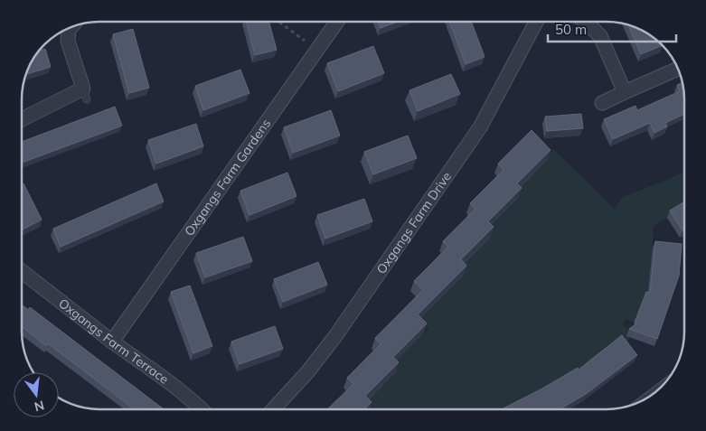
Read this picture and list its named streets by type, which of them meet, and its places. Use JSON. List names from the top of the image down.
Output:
{
  "streets": {
    "street": ["Oxgangs Farm Gardens", "Oxgangs Farm Drive", "Oxgangs Farm Terrace"]
  },
  "crossings": [
    ["Oxgangs Farm Gardens", "Oxgangs Farm Terrace"]
  ],
  "scale_bar": "50 m",
  "north": "bottom"
}
